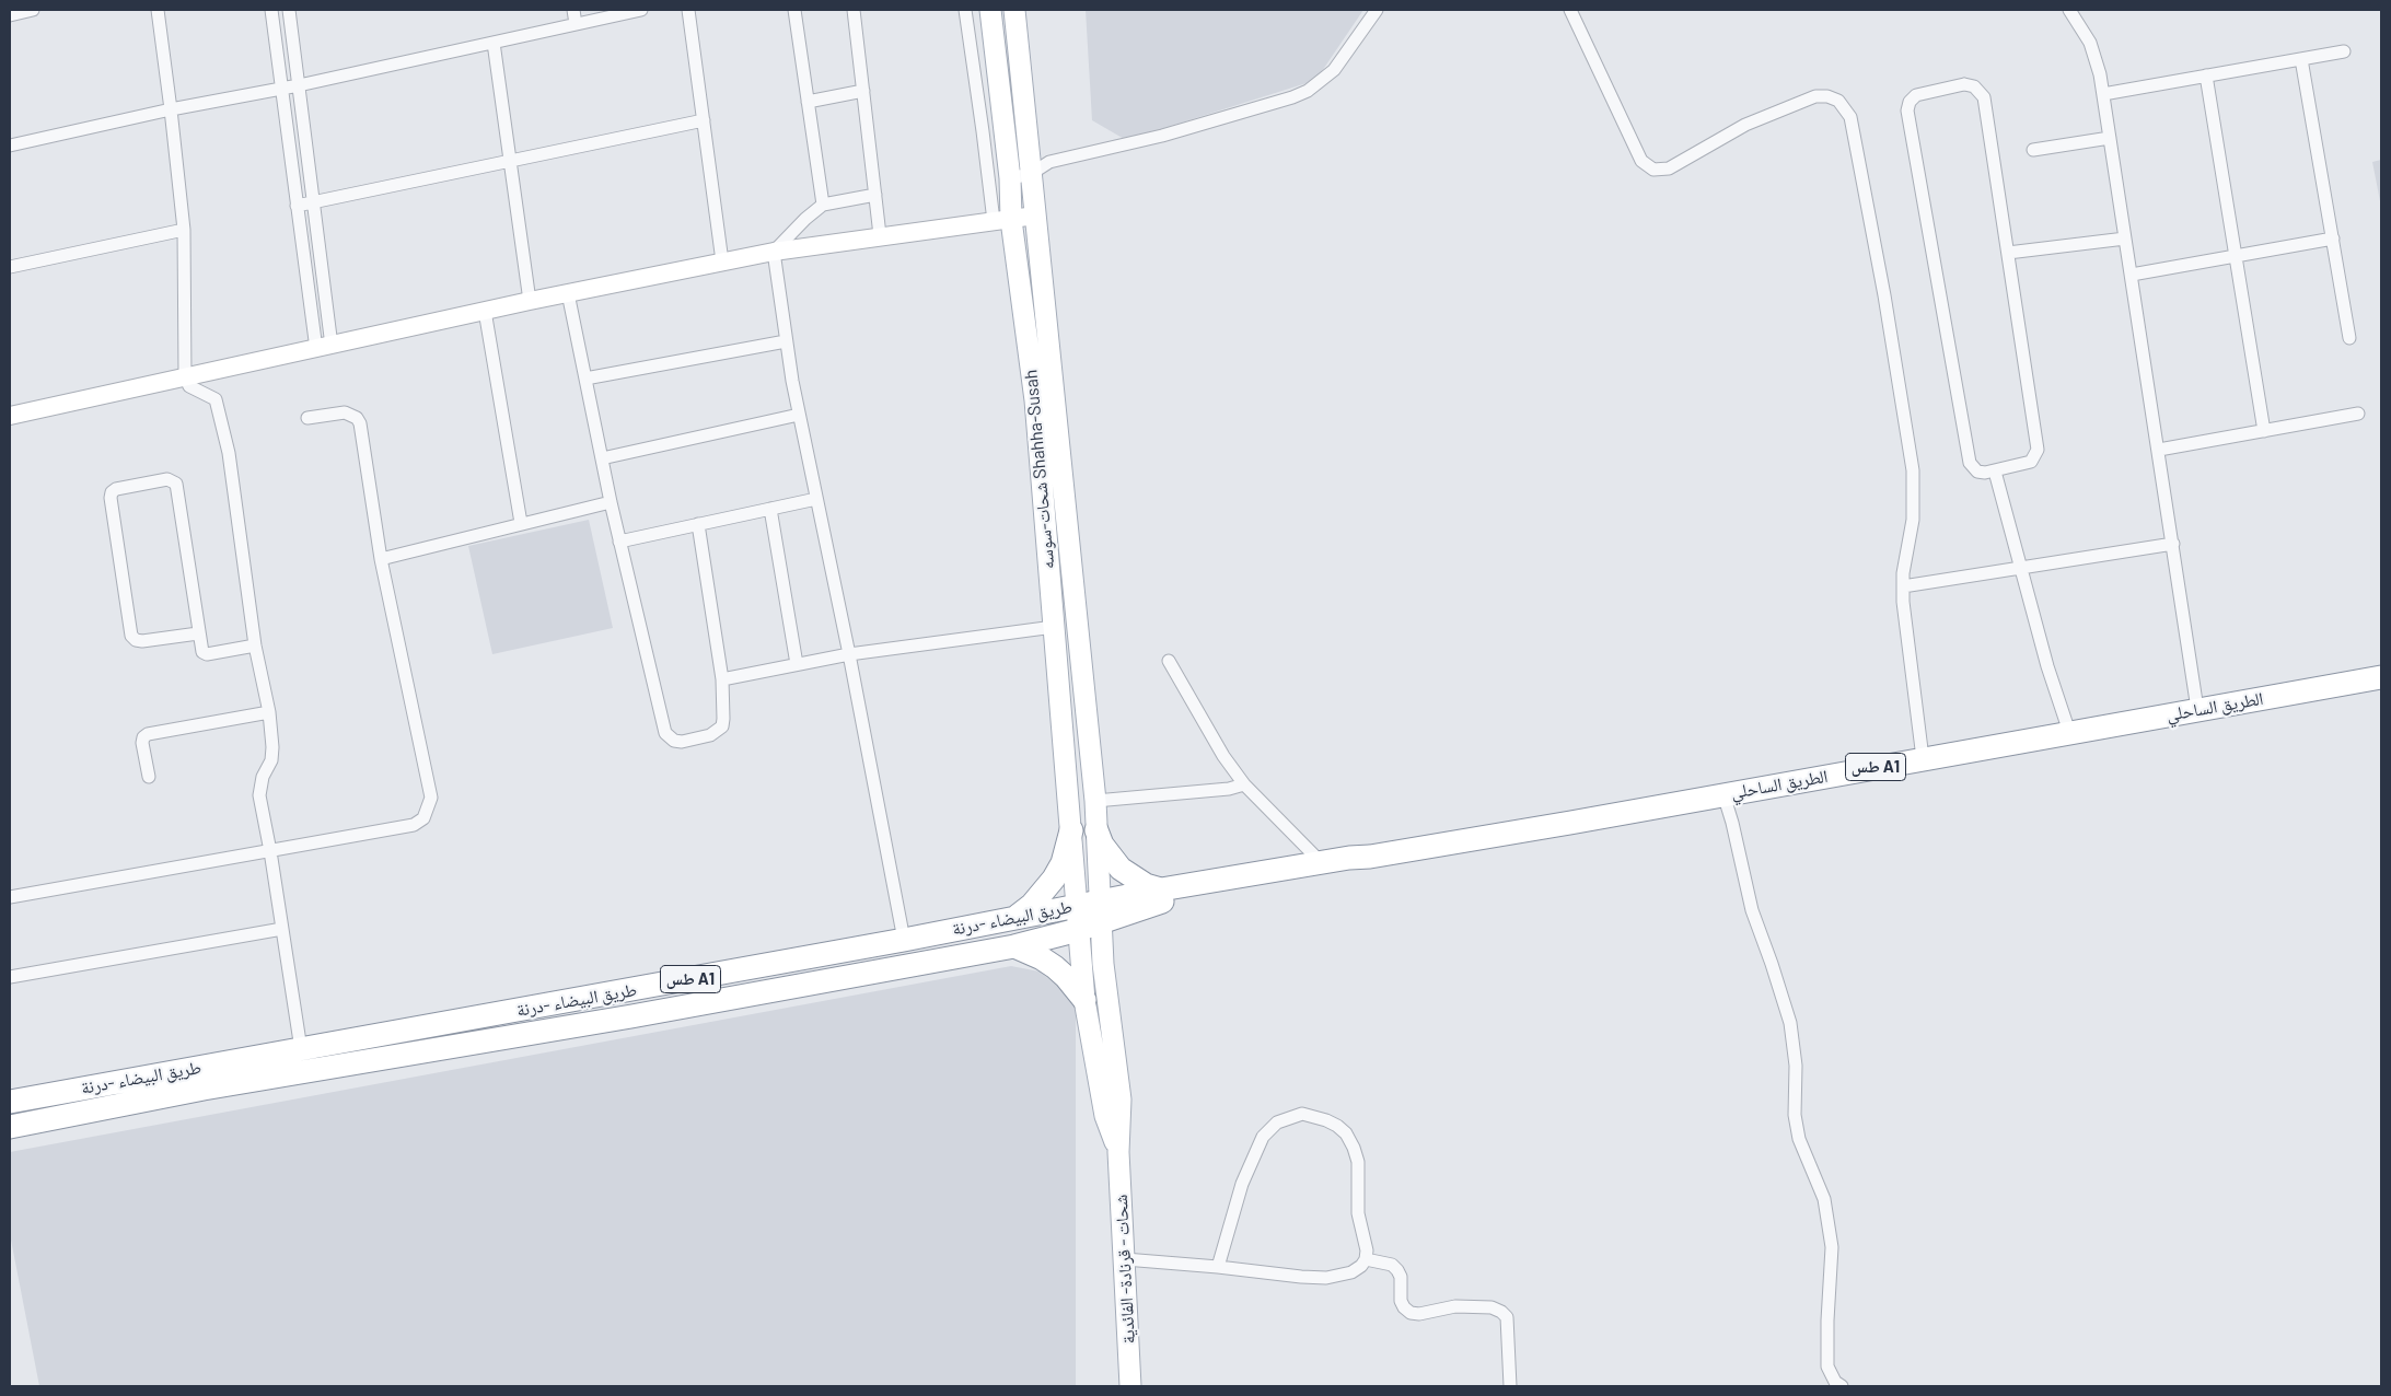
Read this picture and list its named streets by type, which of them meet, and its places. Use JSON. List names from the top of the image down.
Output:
{
  "streets": {
    "highway": ["الطريق الساحلي", "طس A1", "طريق البيضاء -درنة"],
    "main road": ["شحات-سوسه Shahha-Susah", "شحات - قرنادة- الفائدية"]
  },
  "crossings": [
    ["شحات-سوسه Shahha-Susah", "طريق البيضاء -درنة"],
    ["شحات-سوسه Shahha-Susah", "شحات - قرنادة- الفائدية"],
    ["الطريق الساحلي", "طريق البيضاء -درنة"]
  ]
}
